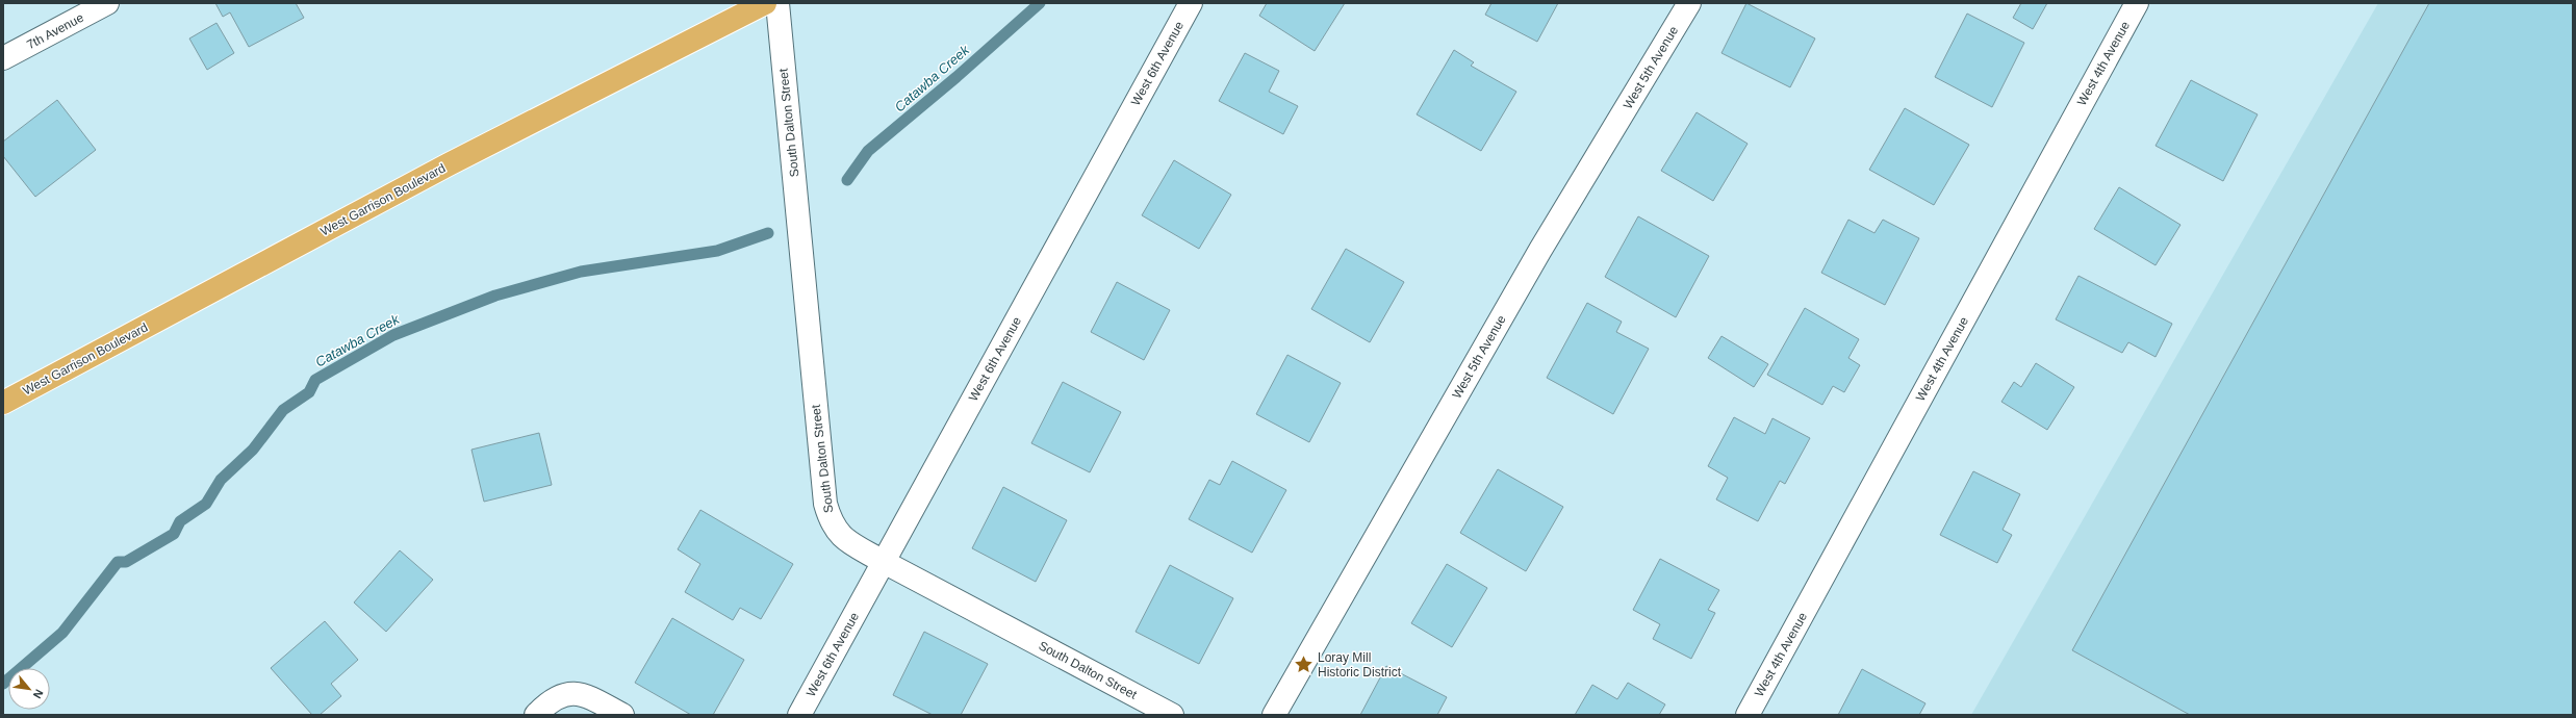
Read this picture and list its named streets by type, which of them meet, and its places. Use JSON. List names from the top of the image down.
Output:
{
  "streets": {
    "main road": ["West Garrison Boulevard"],
    "street": [
      "7th Avenue",
      "West 6th Avenue",
      "West 4th Avenue",
      "West 5th Avenue",
      "South Dalton Street"
    ]
  },
  "crossings": [
    ["West 6th Avenue", "South Dalton Street"]
  ],
  "water": ["Catawba Creek"],
  "places": {
    "place": ["Loray Mill Historic District"]
  },
  "north": "bottom right"
}
